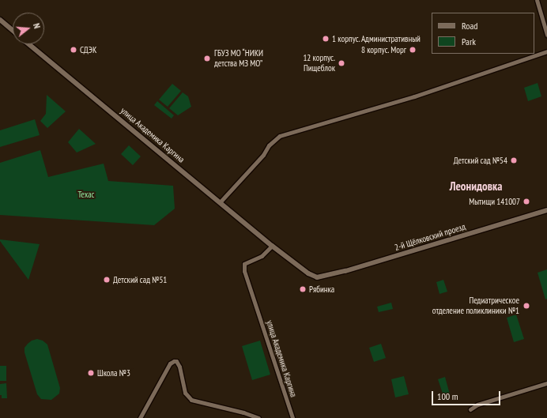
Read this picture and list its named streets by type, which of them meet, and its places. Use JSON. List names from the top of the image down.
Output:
{
  "streets": {
    "street": ["улица Академика Каргина", "2-й Щёлковский проезд"]
  },
  "crossings": [
    ["улица Академика Каргина", "2-й Щёлковский проезд"]
  ],
  "districts": ["Леонидовка"],
  "parks": ["Техас"],
  "places": [
    "1 корпус. Административный",
    "СДЭК",
    "8 корпус. Морг",
    "ГБУЗ МО “НИКИ детства МЗ МО”",
    "12 корпус. Пищеблок",
    "Детский сад №54",
    "Мытищи 141007",
    "Детский сад №51",
    "Рябинка",
    "Педиатрическое отделение поликлиники №1",
    "Школа №3"
  ],
  "legend": ["Road", "Park"],
  "scale_bar": "100 m",
  "north": "right"
}
